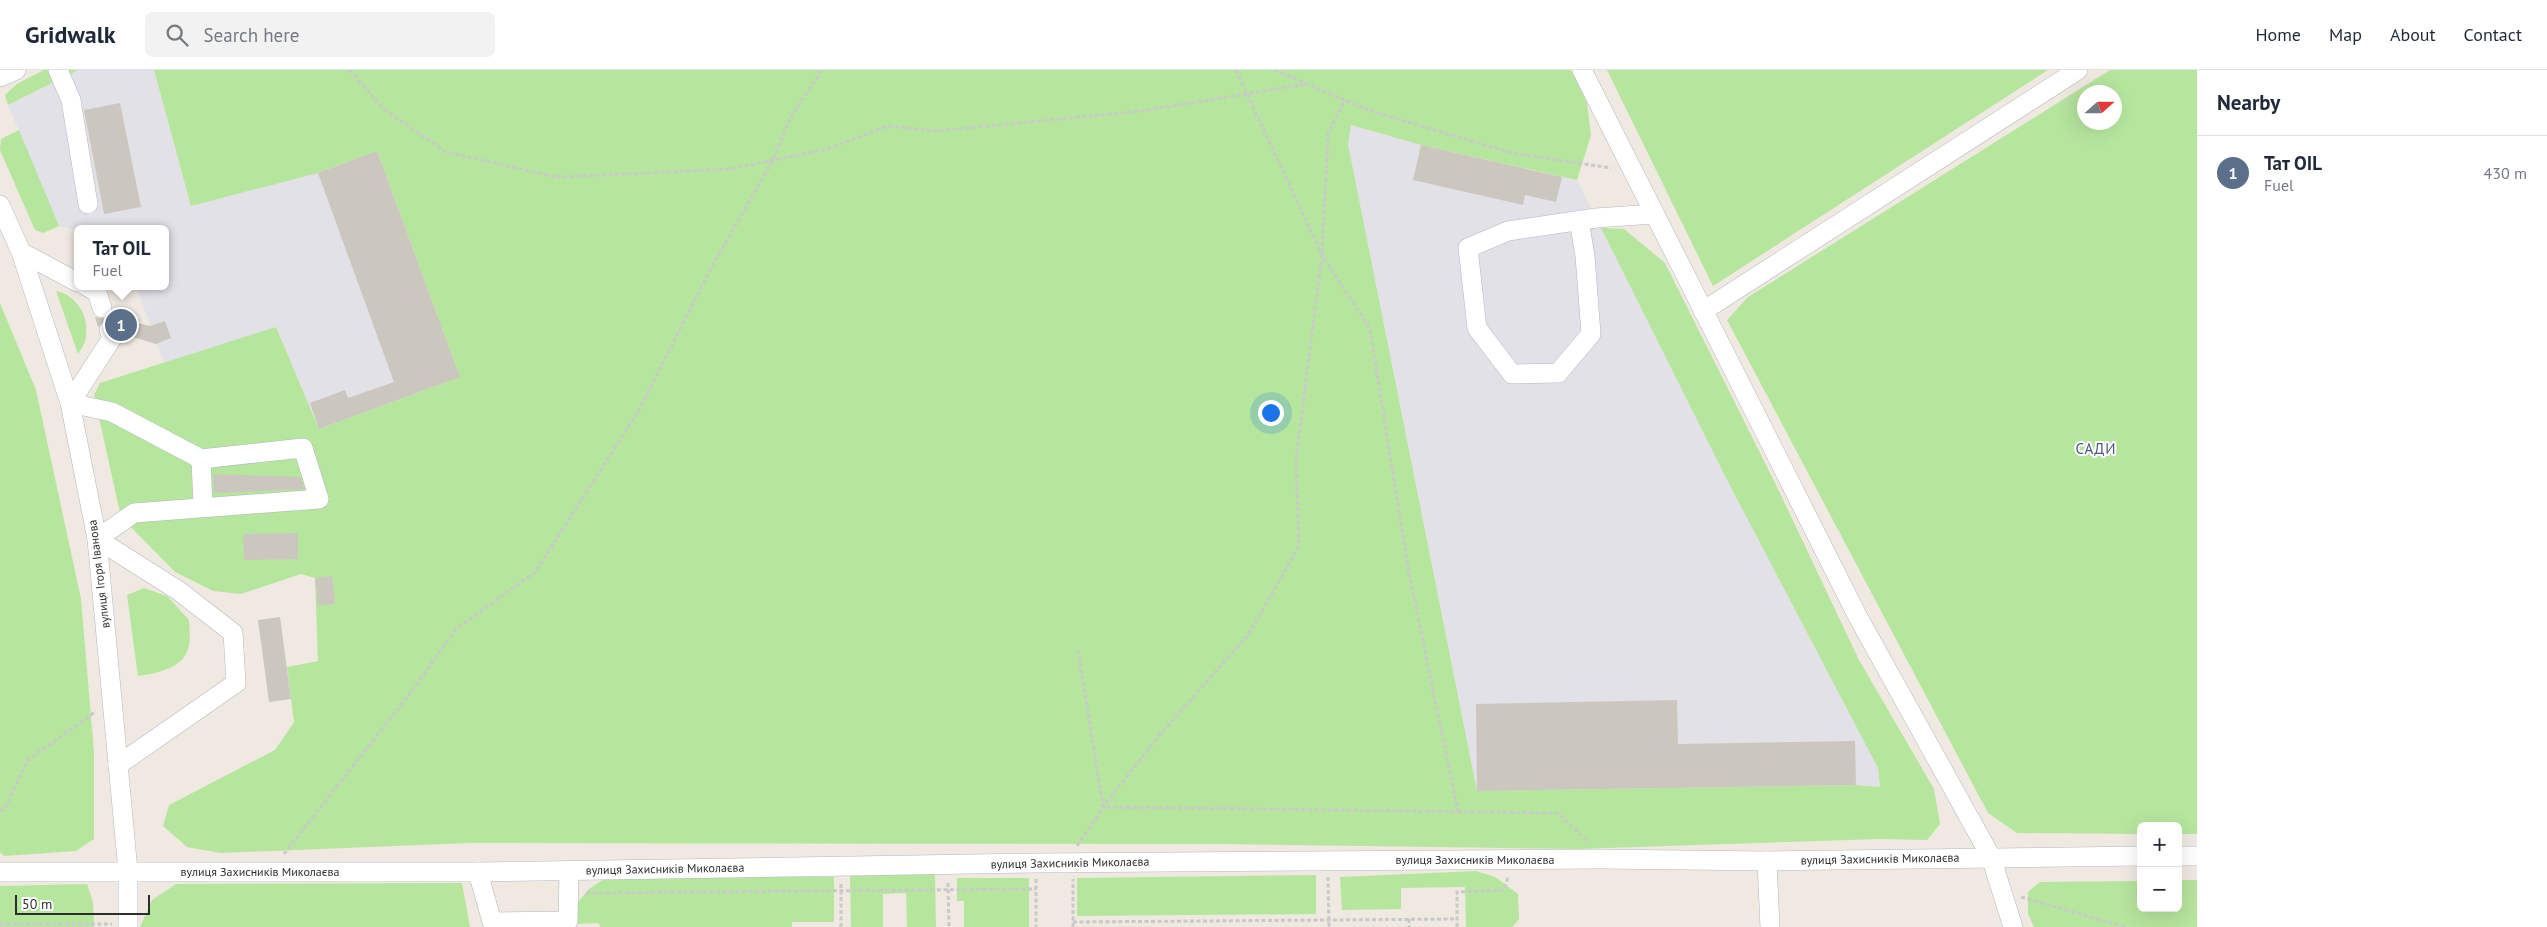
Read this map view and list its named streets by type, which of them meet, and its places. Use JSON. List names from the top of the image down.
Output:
{
  "streets": {
    "street": ["вулиця Ігоря Іванова", "вулиця Захисників Миколаєва"]
  },
  "crossings": [
    ["вулиця Ігоря Іванова", "вулиця Захисників Миколаєва"]
  ],
  "districts": ["САДИ"],
  "scale_bar": "50 m",
  "north": "right",
  "page": {
    "header": "Gridwalk",
    "search": "Search here",
    "nav": [
      "Home",
      "Map",
      "About",
      "Contact"
    ],
    "heading": "Nearby",
    "list": [
      {
        "mark": "1",
        "name": "Тат OIL",
        "note": "Fuel",
        "value": "430 m"
      }
    ],
    "popup": ["Тат OIL", "Fuel"],
    "pins": "1",
    "map_buttons": ["+", "−"],
    "scale": "50 m"
  }
}
